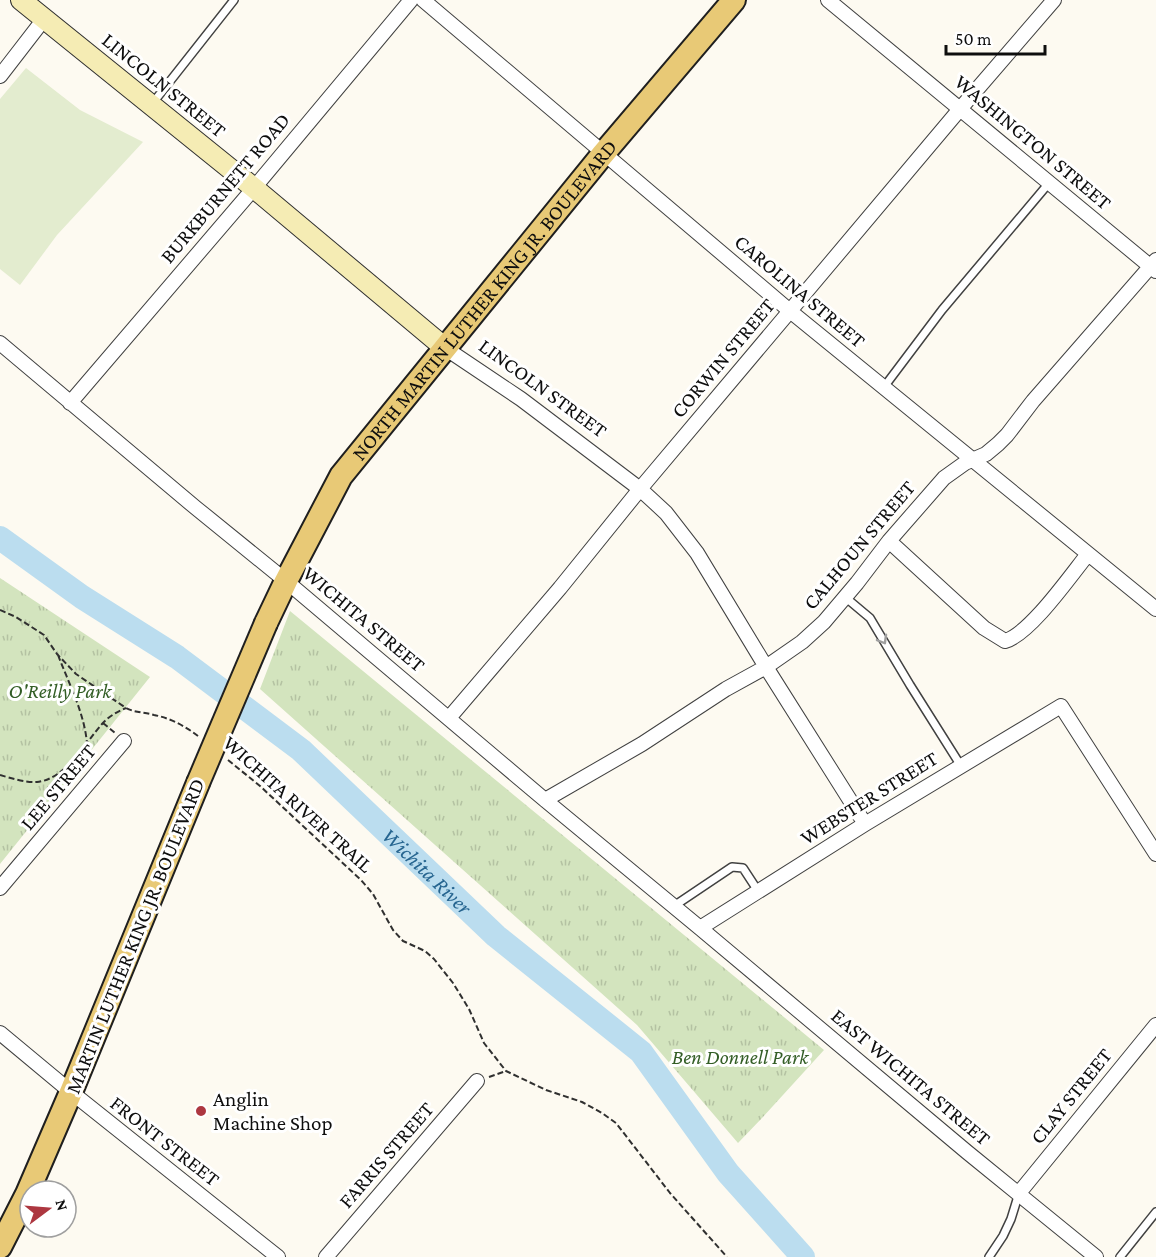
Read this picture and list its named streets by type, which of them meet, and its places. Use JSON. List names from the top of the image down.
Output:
{
  "streets": {
    "main road": ["LINCOLN STREET", "NORTH MARTIN LUTHER KING JR. BOULEVARD", "MARTIN LUTHER KING JR. BOULEVARD"],
    "street": [
      "WASHINGTON STREET",
      "BURKBURNETT ROAD",
      "CAROLINA STREET",
      "CORWIN STREET",
      "CALHOUN STREET",
      "WICHITA STREET",
      "LEE STREET",
      "WEBSTER STREET",
      "EAST WICHITA STREET",
      "CLAY STREET",
      "FRONT STREET",
      "FARRIS STREET"
    ],
    "path": ["WICHITA RIVER TRAIL"]
  },
  "crossings": [
    ["LINCOLN STREET", "BURKBURNETT ROAD"],
    ["LINCOLN STREET", "NORTH MARTIN LUTHER KING JR. BOULEVARD"],
    ["LINCOLN STREET", "CORWIN STREET"],
    ["LINCOLN STREET", "CALHOUN STREET"],
    ["LINCOLN STREET", "WEBSTER STREET"],
    ["WASHINGTON STREET", "CORWIN STREET"],
    ["WASHINGTON STREET", "CALHOUN STREET"],
    ["BURKBURNETT ROAD", "WICHITA STREET"],
    ["CAROLINA STREET", "NORTH MARTIN LUTHER KING JR. BOULEVARD"],
    ["CAROLINA STREET", "CORWIN STREET"],
    ["CAROLINA STREET", "CALHOUN STREET"],
    ["NORTH MARTIN LUTHER KING JR. BOULEVARD", "WICHITA STREET"],
    ["NORTH MARTIN LUTHER KING JR. BOULEVARD", "MARTIN LUTHER KING JR. BOULEVARD"],
    ["CORWIN STREET", "WICHITA STREET"],
    ["CALHOUN STREET", "WICHITA STREET"],
    ["WICHITA STREET", "WEBSTER STREET"],
    ["WICHITA STREET", "EAST WICHITA STREET"],
    ["WEBSTER STREET", "EAST WICHITA STREET"],
    ["MARTIN LUTHER KING JR. BOULEVARD", "FRONT STREET"],
    ["EAST WICHITA STREET", "CLAY STREET"]
  ],
  "water": ["Wichita River"],
  "parks": ["O'Reilly Park", "Ben Donnell Park"],
  "places": ["Anglin Machine Shop"],
  "scale_bar": "50 m",
  "north": "right"
}
